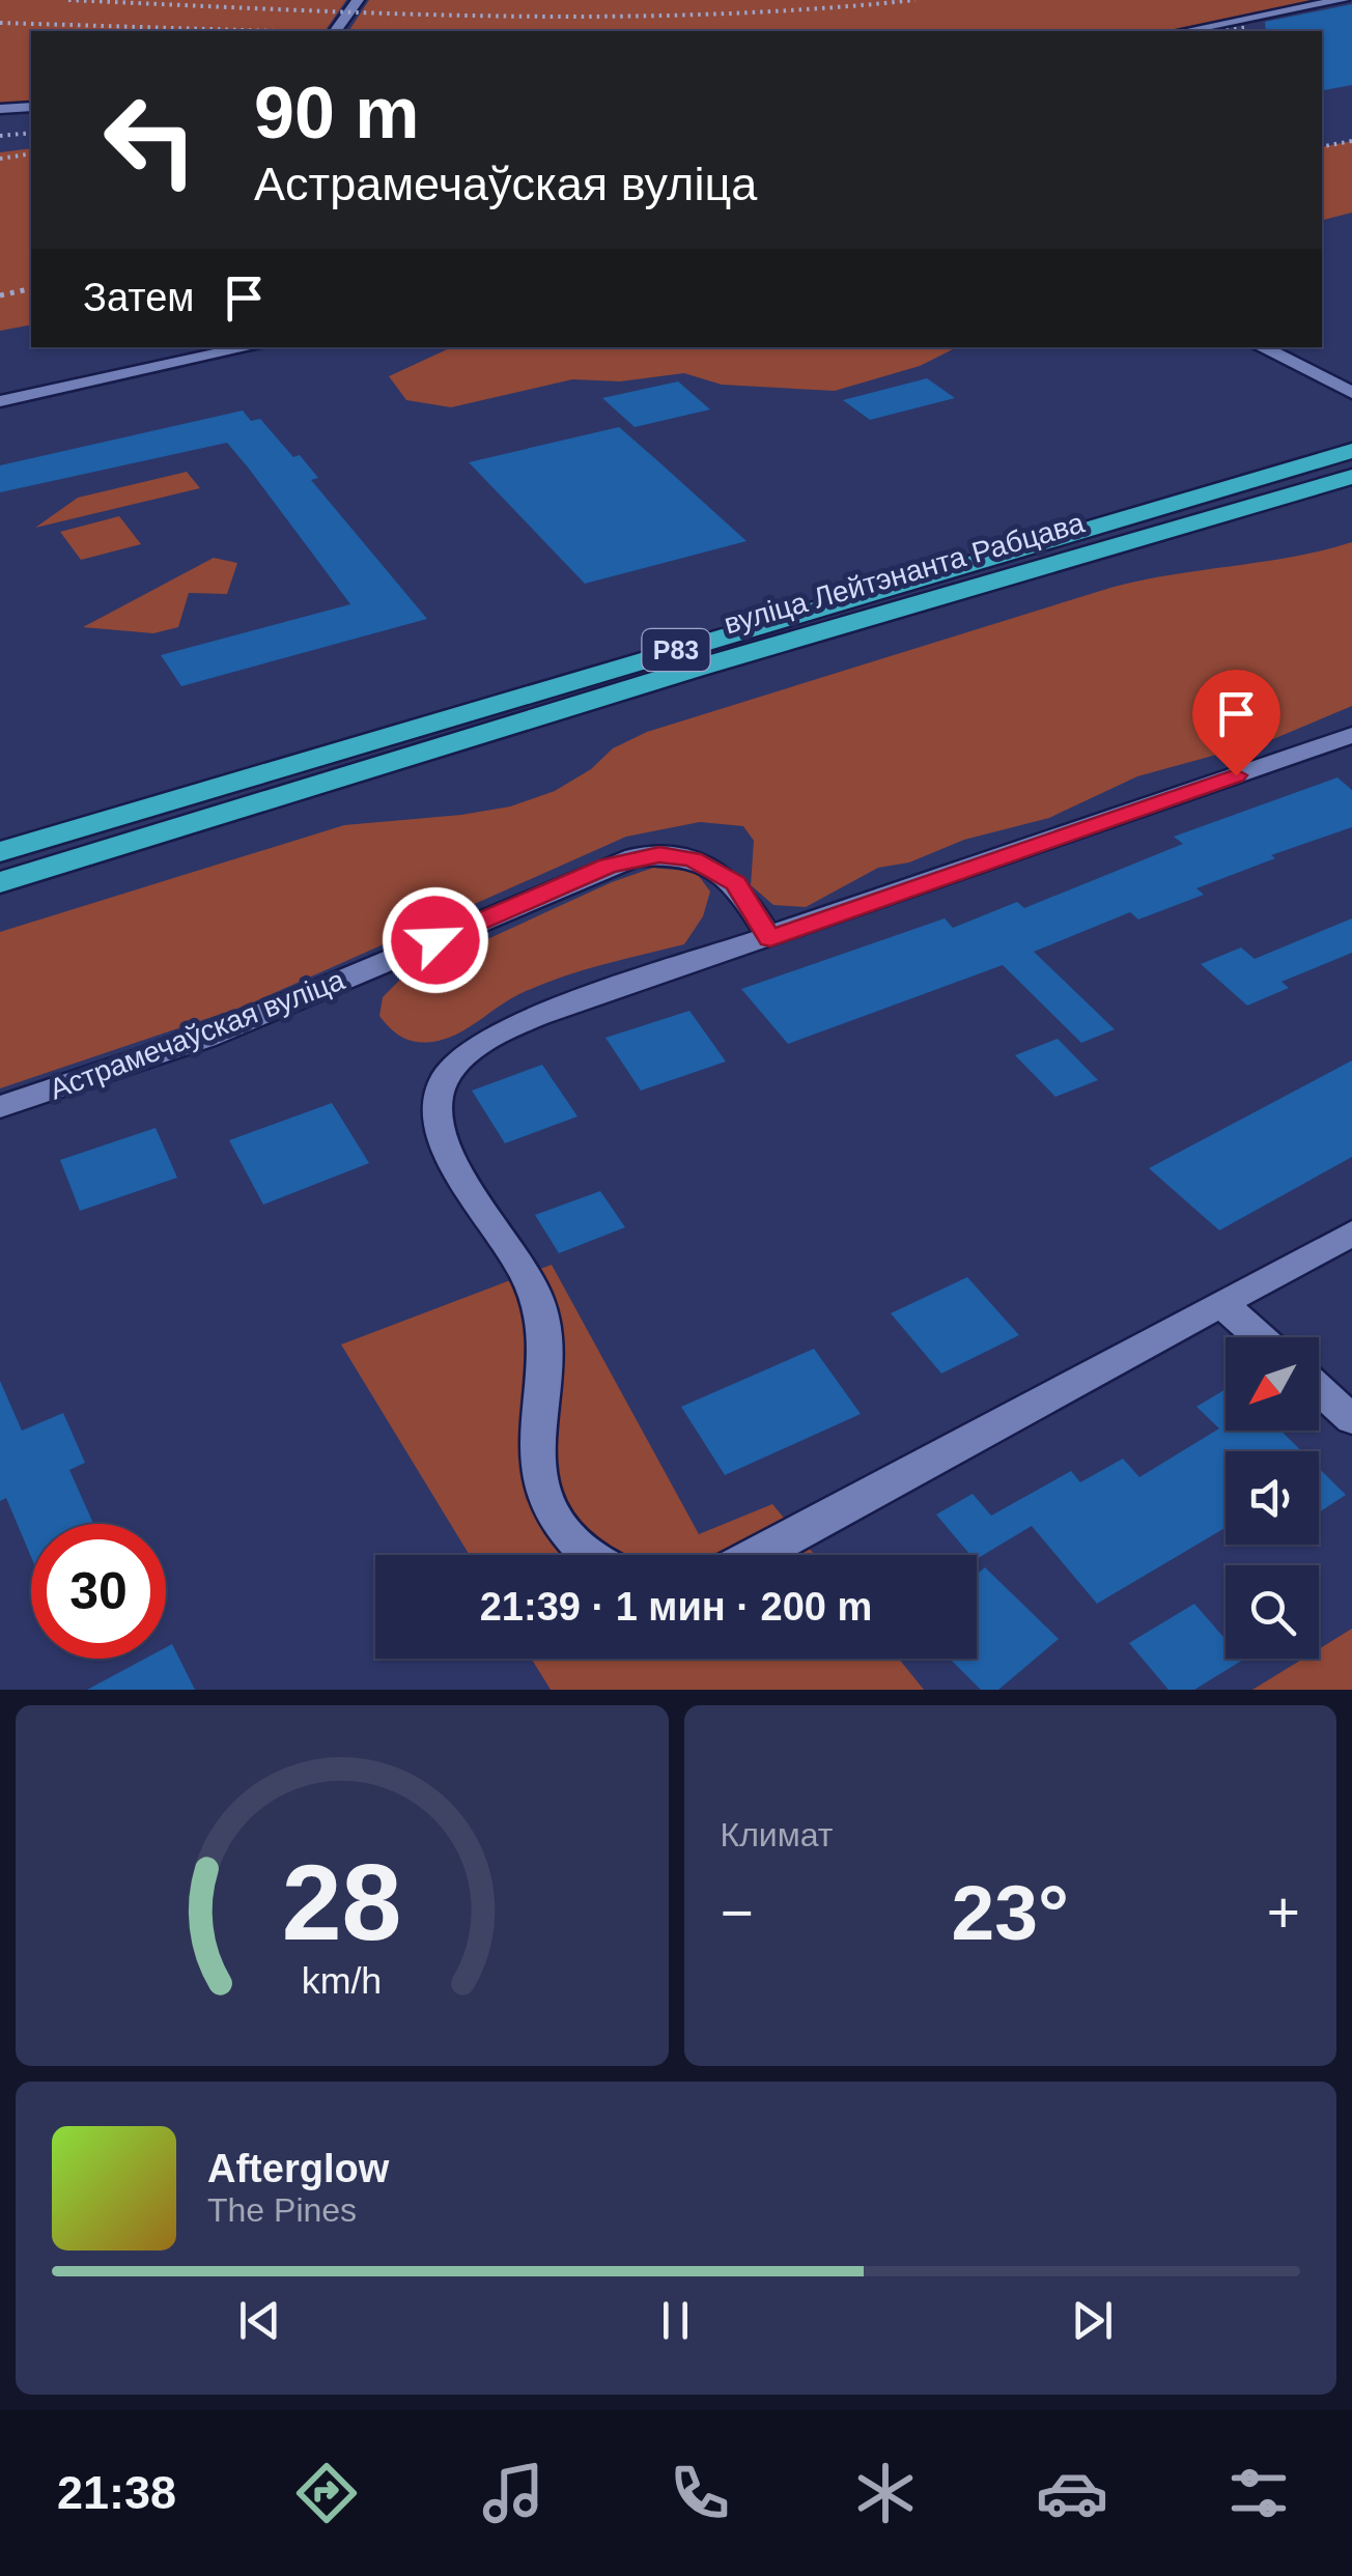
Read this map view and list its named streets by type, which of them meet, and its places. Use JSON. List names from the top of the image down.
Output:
{
  "streets": {
    "highway": ["вуліца Лейтэнанта Рабцава", "Р83"],
    "street": ["Астрамечаўская вуліца"]
  },
  "north": "bottom left",
  "page": {
    "turn": ["90 m", "Астрамечаўская вуліца"],
    "then": "Затем",
    "limit": "30",
    "trip": "21:39 · 1 мин · 200 m",
    "tile": "Климат",
    "heat": ["−", "23°", "+"],
    "song": ["Afterglow", "The Pines"],
    "tabs": "21:38",
    "gauge": ["28", "km/h"]
  }
}
